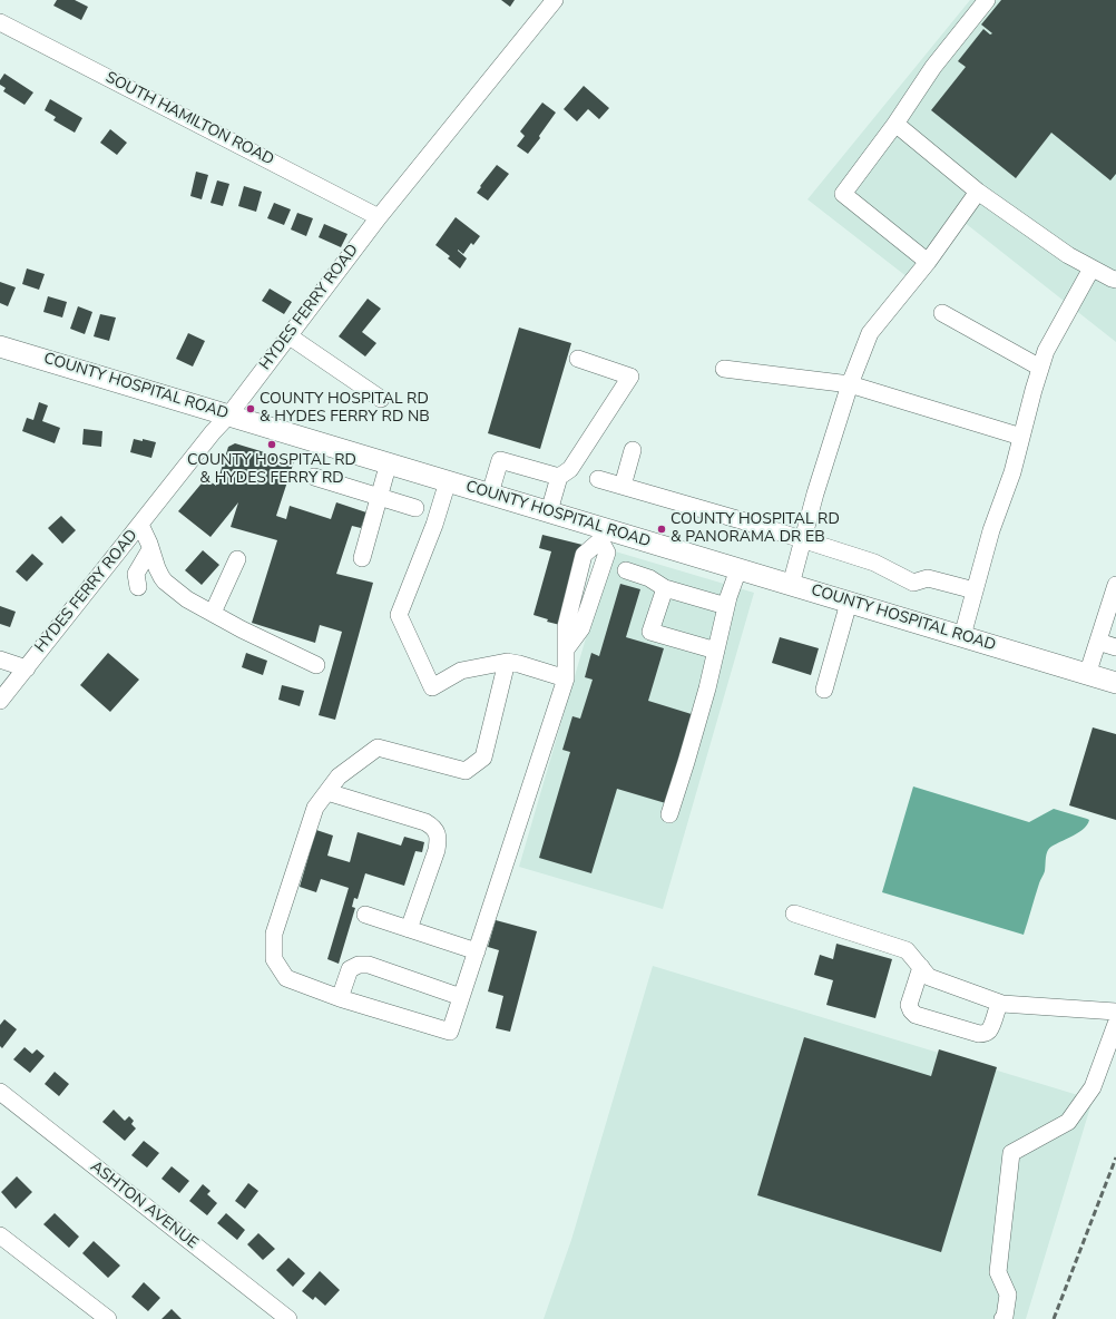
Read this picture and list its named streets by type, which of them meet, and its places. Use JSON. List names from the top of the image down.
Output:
{
  "streets": {
    "main road": ["COUNTY HOSPITAL ROAD"],
    "street": ["SOUTH HAMILTON ROAD", "HYDES FERRY ROAD", "ASHTON AVENUE"]
  },
  "crossings": [
    ["SOUTH HAMILTON ROAD", "HYDES FERRY ROAD"],
    ["HYDES FERRY ROAD", "COUNTY HOSPITAL ROAD"]
  ],
  "places": ["COUNTY HOSPITAL RD & HYDES FERRY RD NB", "COUNTY HOSPITAL RD & HYDES FERRY RD", "COUNTY HOSPITAL RD & PANORAMA DR EB"]
}
